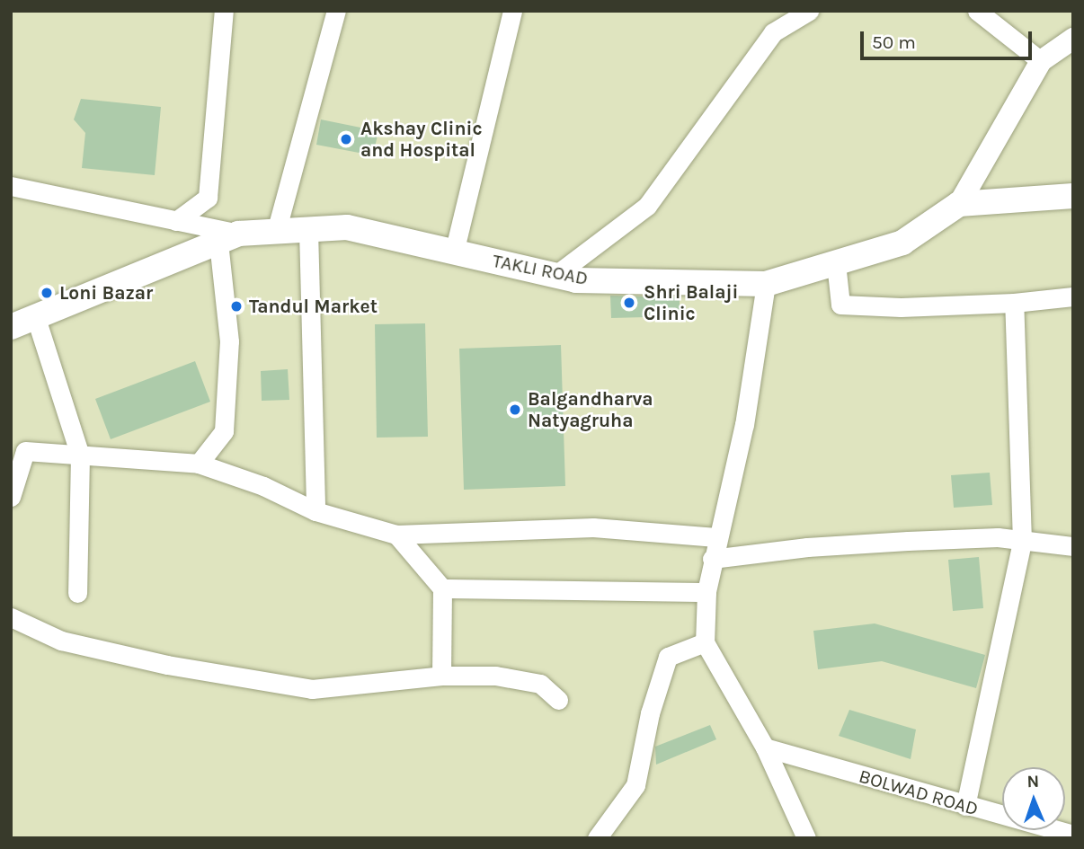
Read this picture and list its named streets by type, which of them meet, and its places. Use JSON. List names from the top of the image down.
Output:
{
  "streets": {
    "main road": ["TAKLI ROAD"],
    "street": ["BOLWAD ROAD"]
  },
  "places": [
    "Akshay Clinic and Hospital",
    "Loni Bazar",
    "Shri Balaji Clinic",
    "Tandul Market",
    "Balgandharva Natyagruha"
  ],
  "scale_bar": "50 m",
  "north": "top"
}
